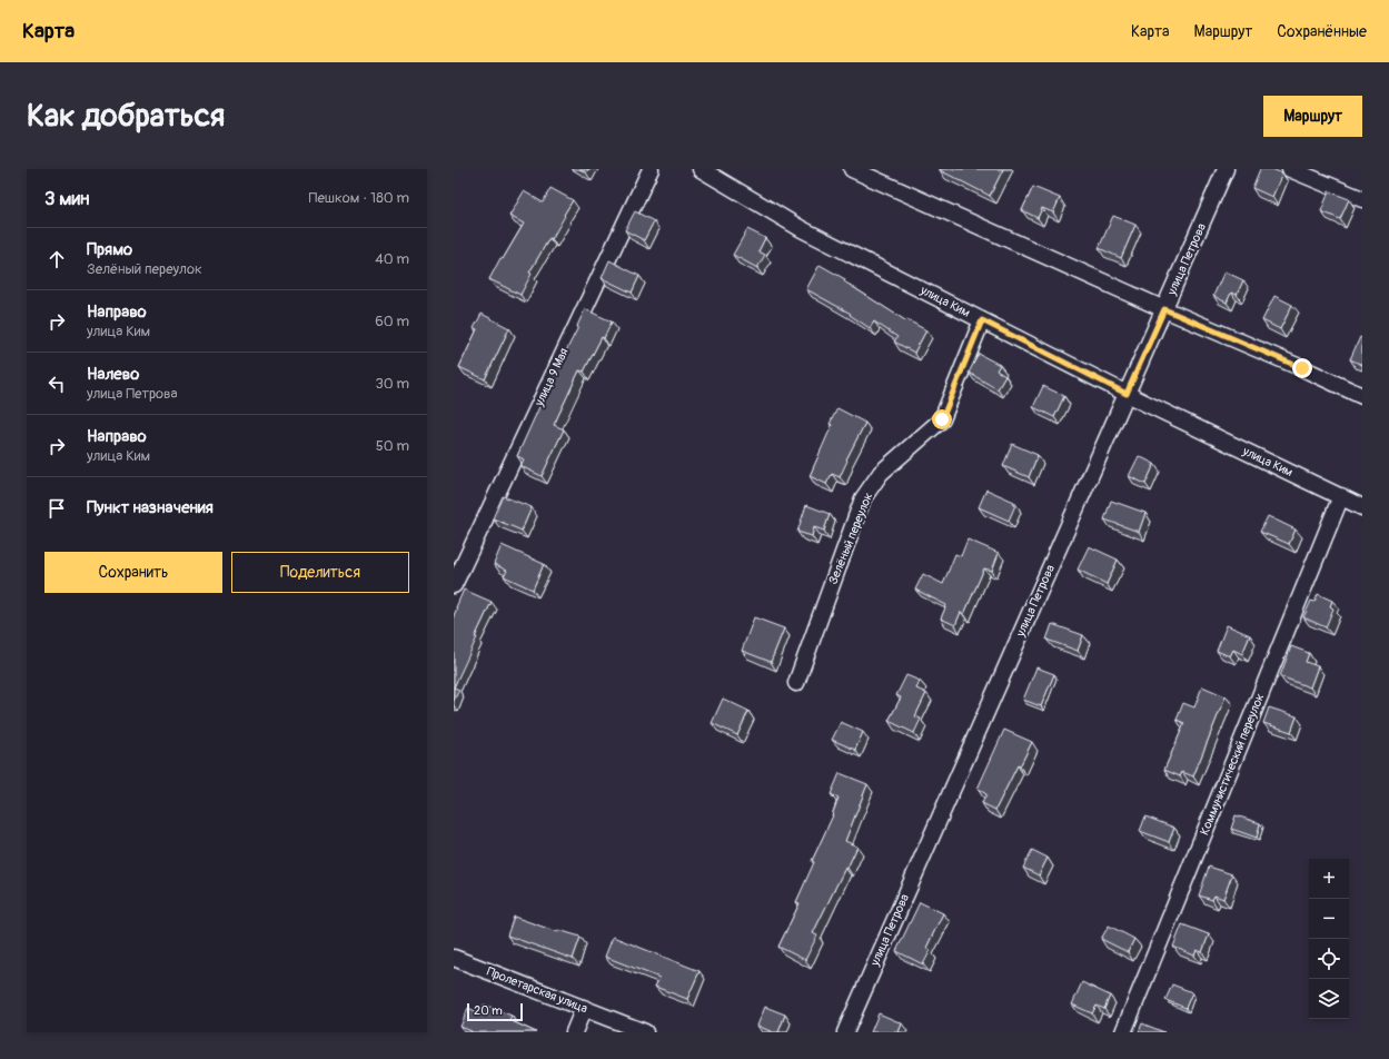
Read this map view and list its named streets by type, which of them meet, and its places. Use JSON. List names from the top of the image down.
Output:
{
  "streets": {
    "street": [
      "улица Петрова",
      "улица Ким",
      "улица 9 Мая",
      "Зелёный переулок",
      "Коммунистический переулок",
      "Пролетарская улица"
    ]
  },
  "crossings": [
    ["улица Петрова", "улица Ким"],
    ["улица Ким", "Зелёный переулок"],
    ["улица Ким", "Коммунистический переулок"]
  ],
  "scale_bar": "20 m",
  "page": {
    "header": "Карта",
    "nav": ["Карта", "Маршрут", "Сохранённые"],
    "buttons": [
      "Маршрут",
      ["Сохранить", "Поделиться"]
    ],
    "title": "Как добраться",
    "heading": ["3 мин", "Пешком · 180 m"],
    "list": [
      ["Прямо", "Зелёный переулок", "40 m"],
      ["Направо", "улица Ким", "60 m"],
      ["Налево", "улица Петрова", "30 m"],
      ["Направо", "улица Ким", "50 m"],
      "Пункт назначения"
    ],
    "map_buttons": ["+", "−"],
    "scale": "20 m"
  }
}
